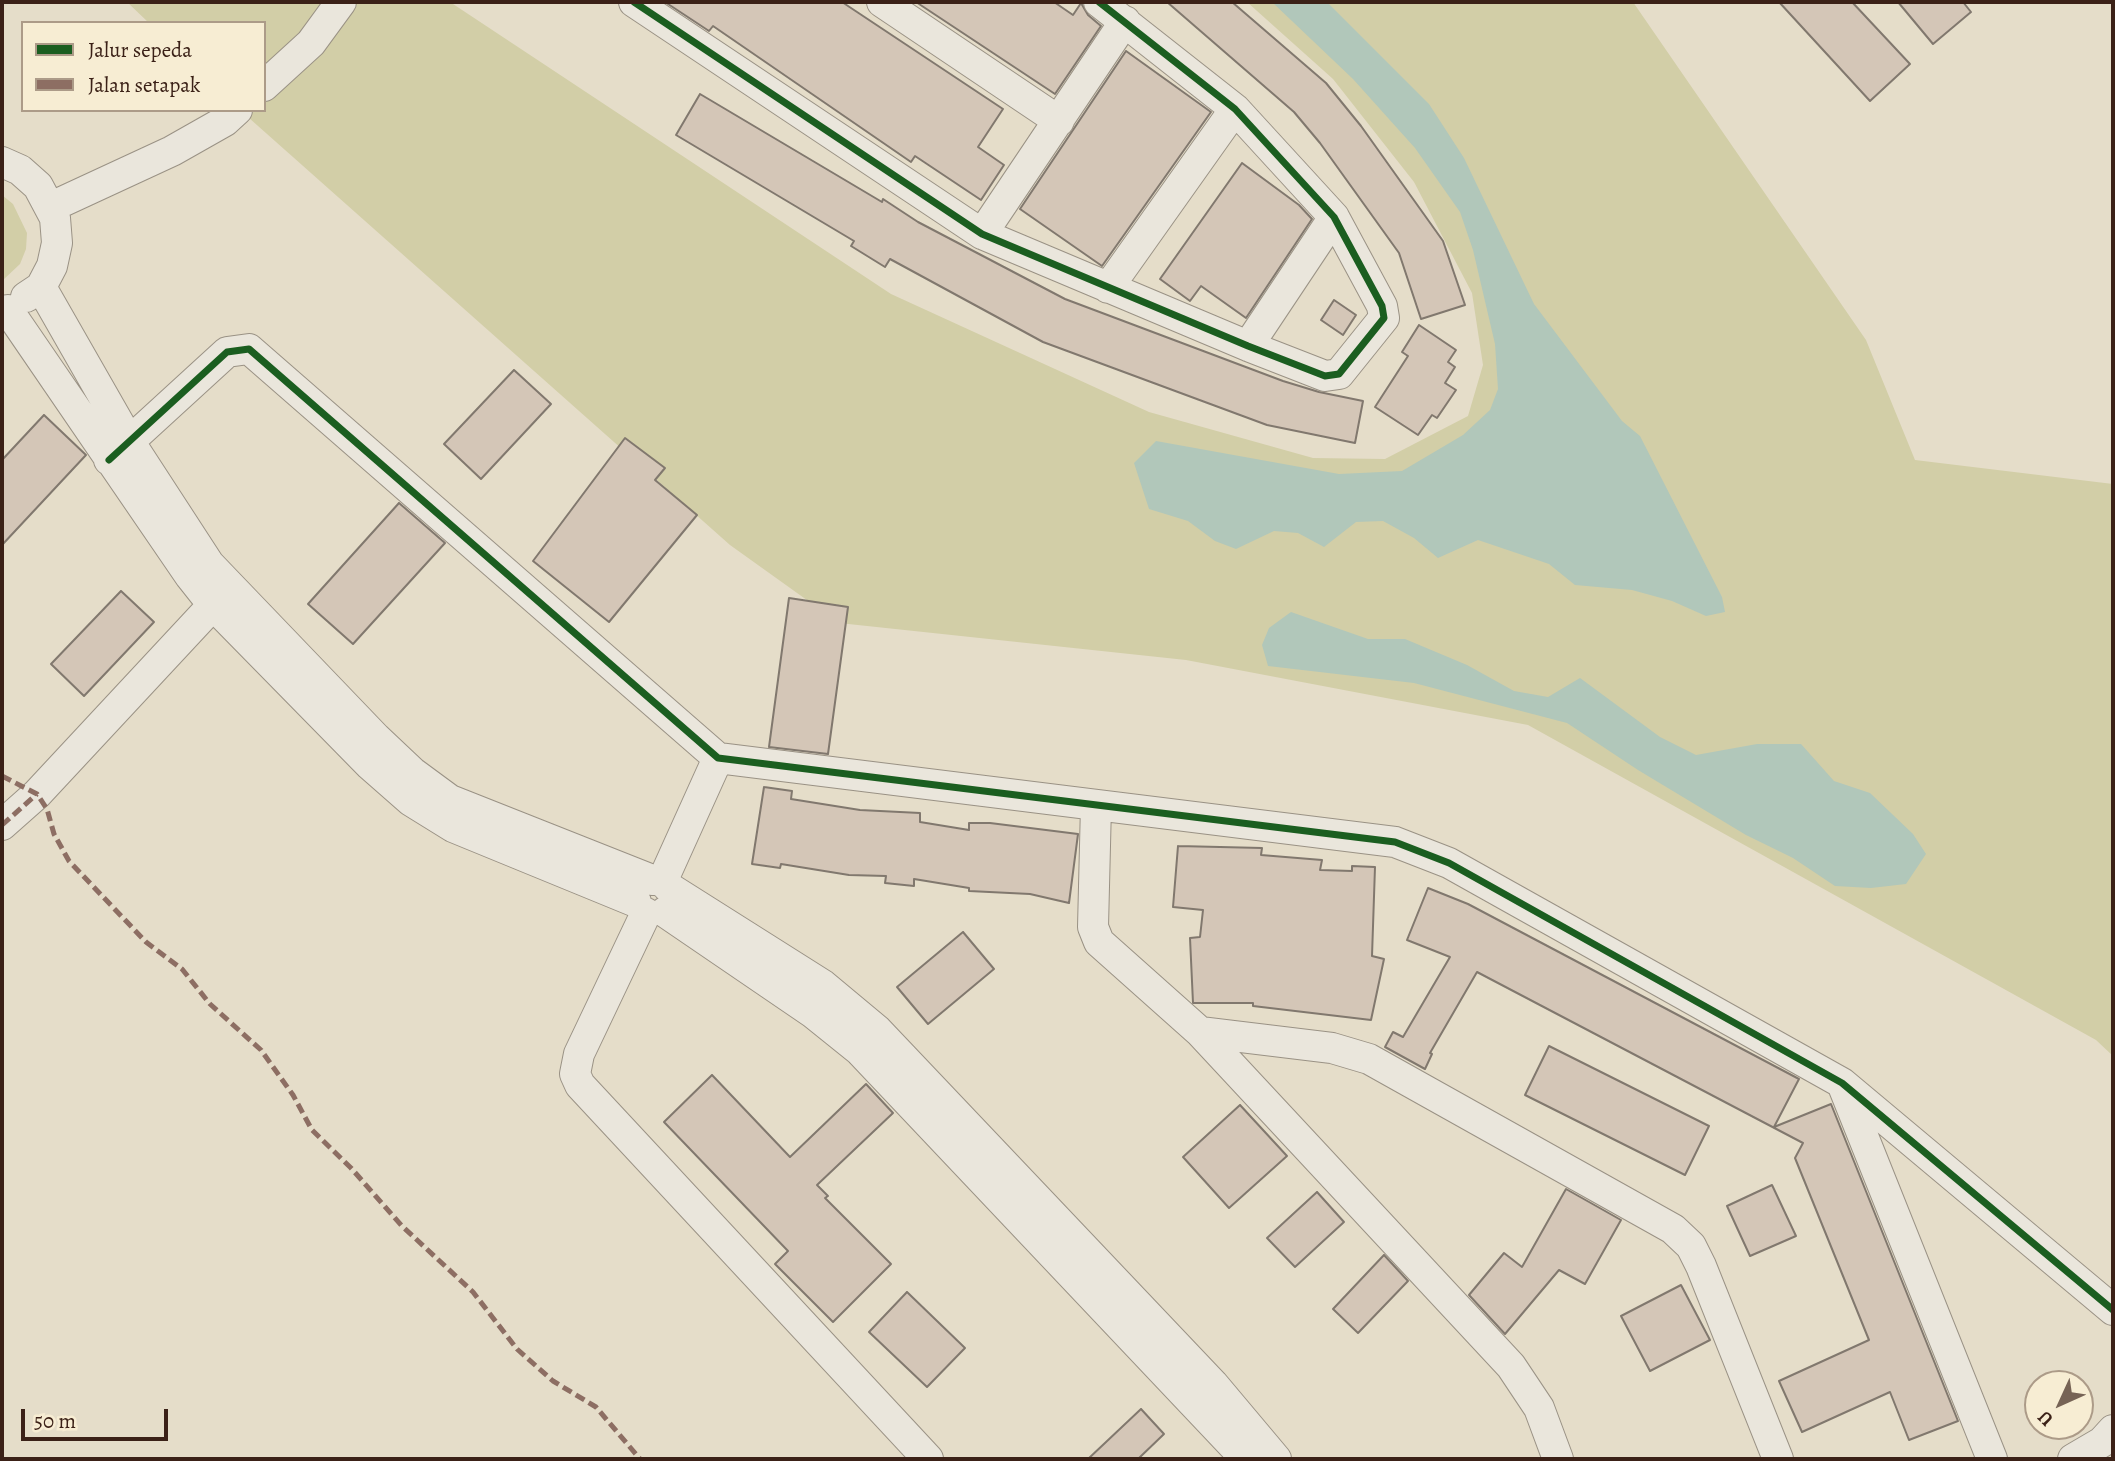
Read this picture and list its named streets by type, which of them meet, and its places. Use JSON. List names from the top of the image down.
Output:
{
  "legend": ["Jalur sepeda", "Jalan setapak"],
  "scale_bar": "50 m",
  "north": "bottom left"
}
